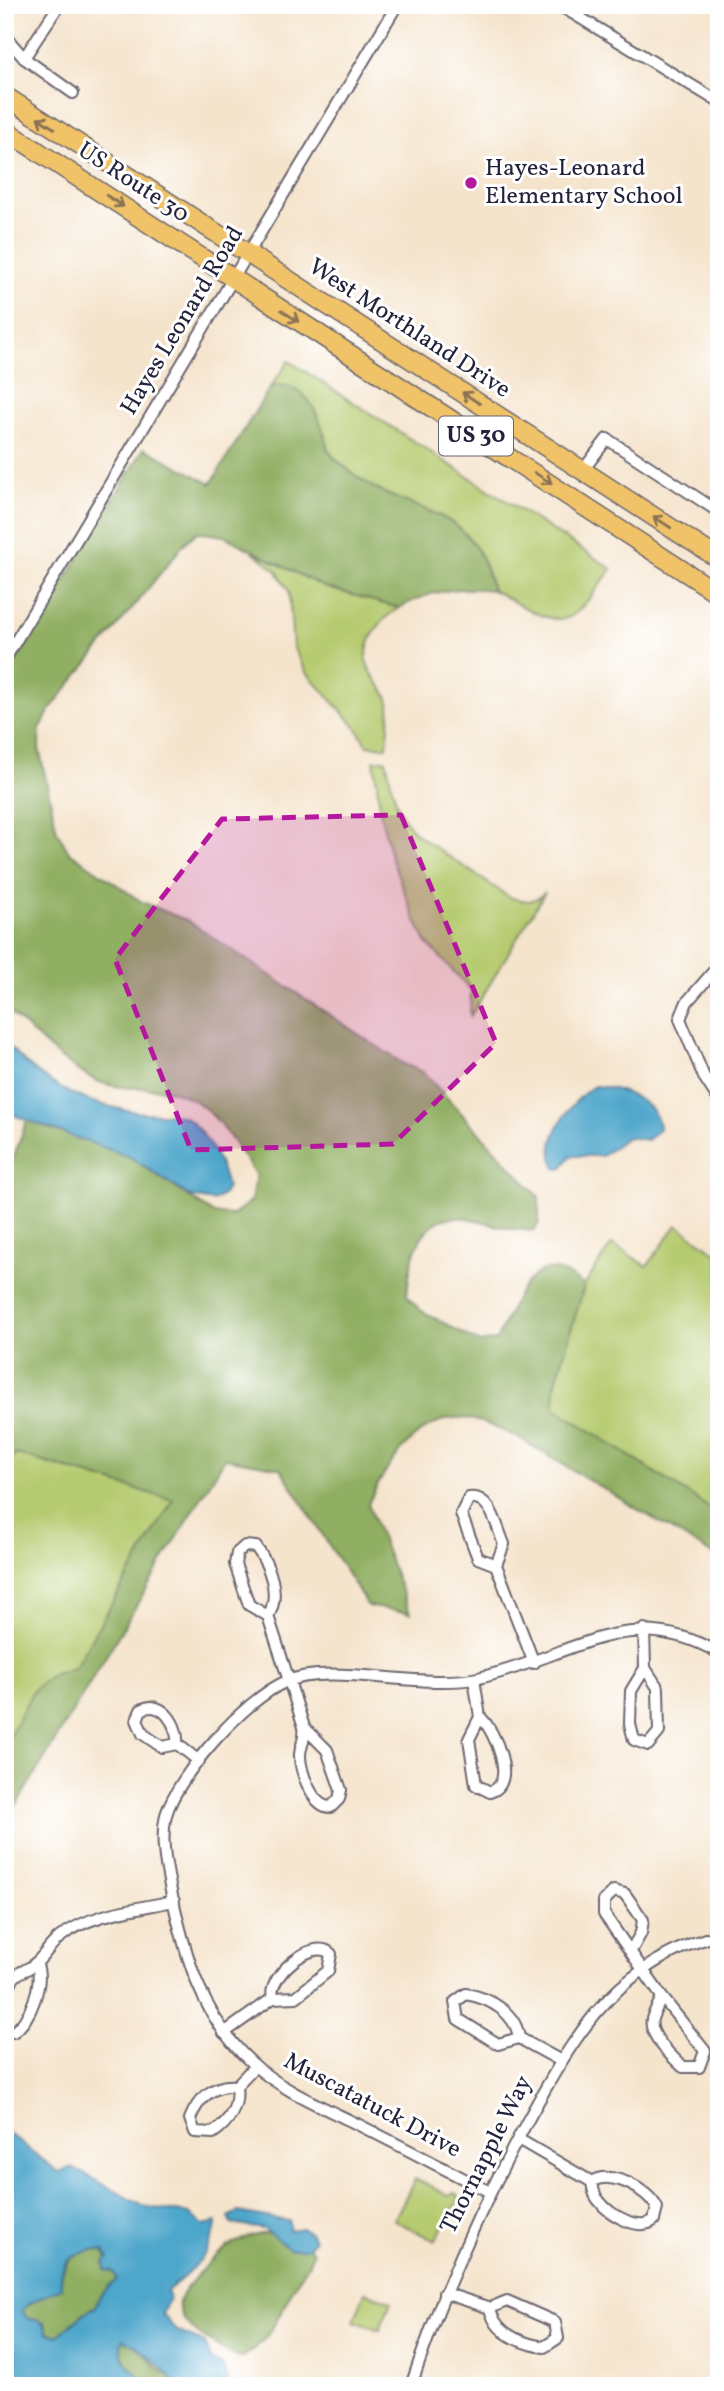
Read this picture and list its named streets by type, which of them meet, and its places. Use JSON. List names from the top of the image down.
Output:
{
  "streets": {
    "highway": ["US Route 30", "West Morthland Drive", "US 30"],
    "street": ["Hayes Leonard Road", "Muscatatuck Drive", "Thornapple Way"]
  },
  "crossings": [
    ["US Route 30", "Hayes Leonard Road"],
    ["US Route 30", "US 30"],
    ["Hayes Leonard Road", "West Morthland Drive"],
    ["Hayes Leonard Road", "US 30"],
    ["West Morthland Drive", "US 30"],
    ["Muscatatuck Drive", "Thornapple Way"]
  ],
  "places": ["Hayes-Leonard Elementary School"]
}
